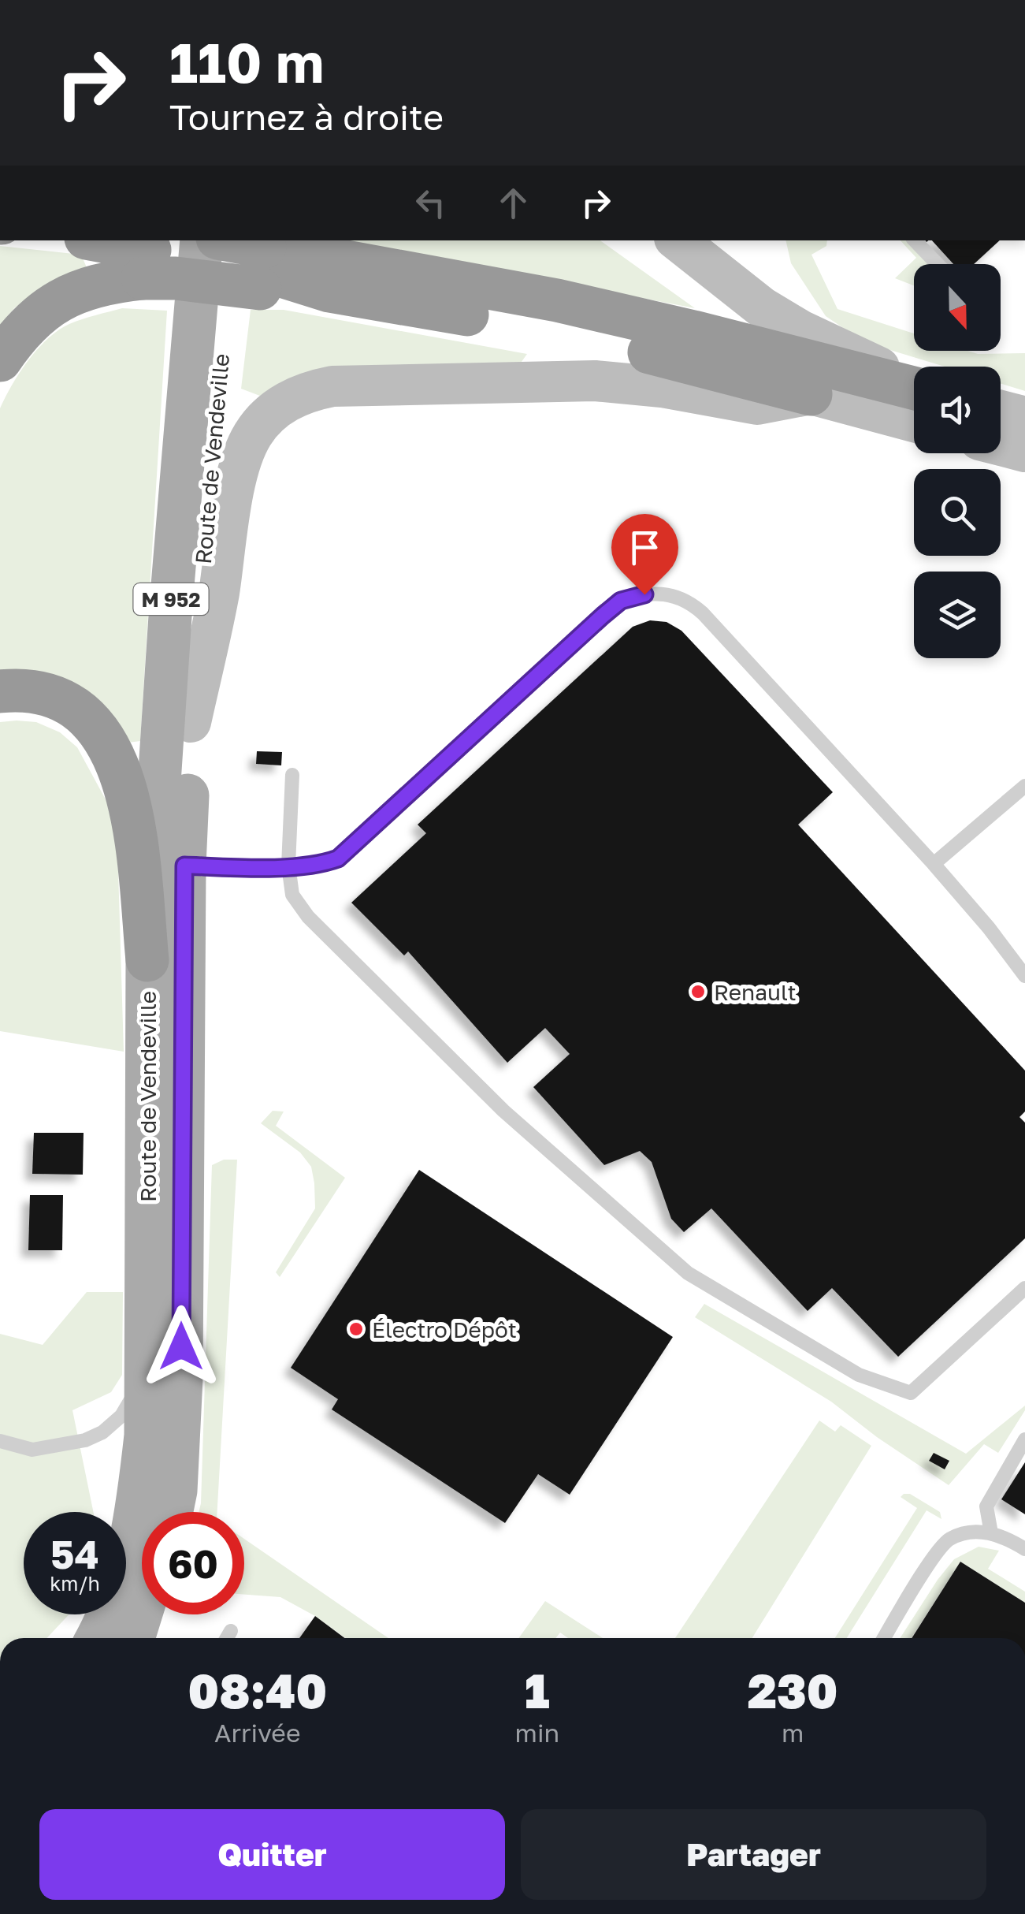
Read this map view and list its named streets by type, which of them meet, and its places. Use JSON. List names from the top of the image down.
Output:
{
  "streets": {
    "main road": ["Route de Vendeville", "M 952"]
  },
  "crossings": [
    ["Route de Vendeville", "M 952"]
  ],
  "places": ["Renault", "Électro Dépôt"],
  "north": "bottom",
  "page": {
    "turn": ["110 m", "Tournez à droite"],
    "speed": "54 km/h",
    "limit": "60",
    "eta": [
      "08:40",
      "Arrivée",
      "1",
      "min",
      "230",
      "m"
    ],
    "buttons": ["Quitter", "Partager"]
  }
}
